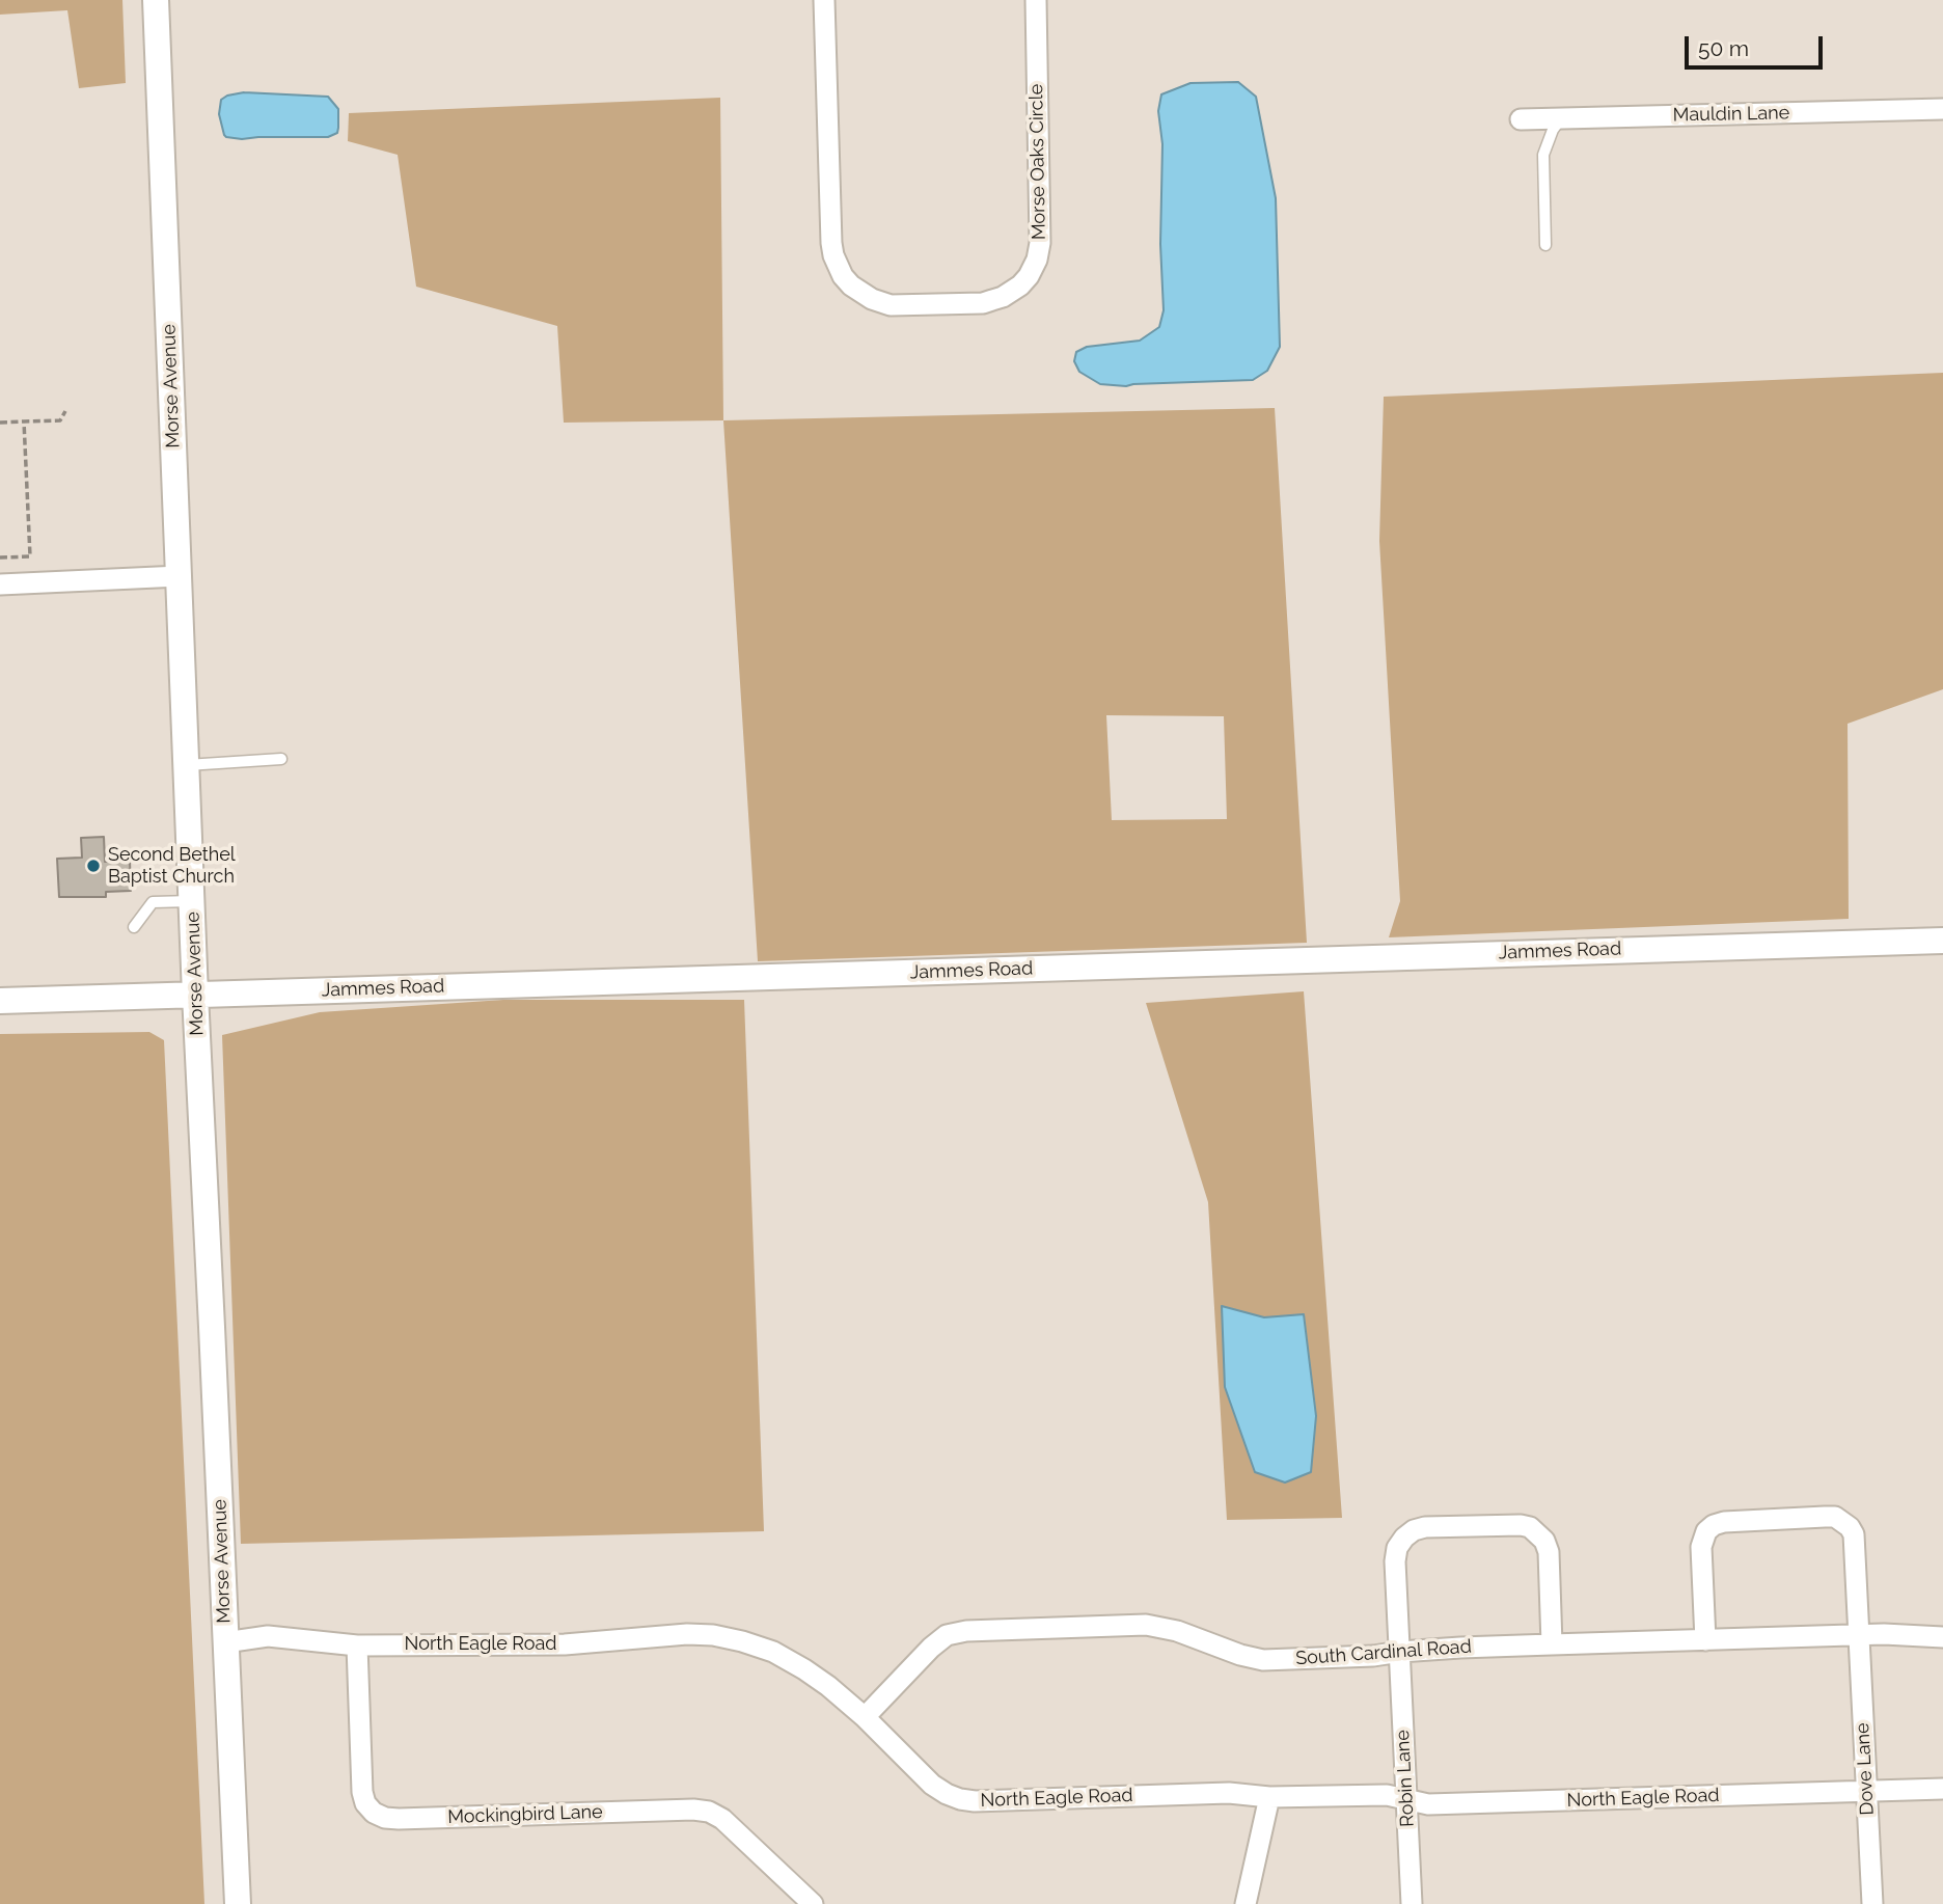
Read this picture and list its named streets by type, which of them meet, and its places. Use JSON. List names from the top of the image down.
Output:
{
  "streets": {
    "street": [
      "Mauldin Lane",
      "Morse Oaks Circle",
      "Morse Avenue",
      "Jammes Road",
      "North Eagle Road",
      "South Cardinal Road",
      "Dove Lane",
      "Robin Lane",
      "Mockingbird Lane"
    ]
  },
  "crossings": [
    ["Morse Avenue", "Jammes Road"],
    ["Morse Avenue", "North Eagle Road"],
    ["North Eagle Road", "South Cardinal Road"],
    ["North Eagle Road", "Dove Lane"],
    ["North Eagle Road", "Robin Lane"],
    ["North Eagle Road", "Mockingbird Lane"],
    ["South Cardinal Road", "Dove Lane"],
    ["South Cardinal Road", "Robin Lane"]
  ],
  "places": ["Second Bethel Baptist Church"],
  "scale_bar": "50 m"
}
